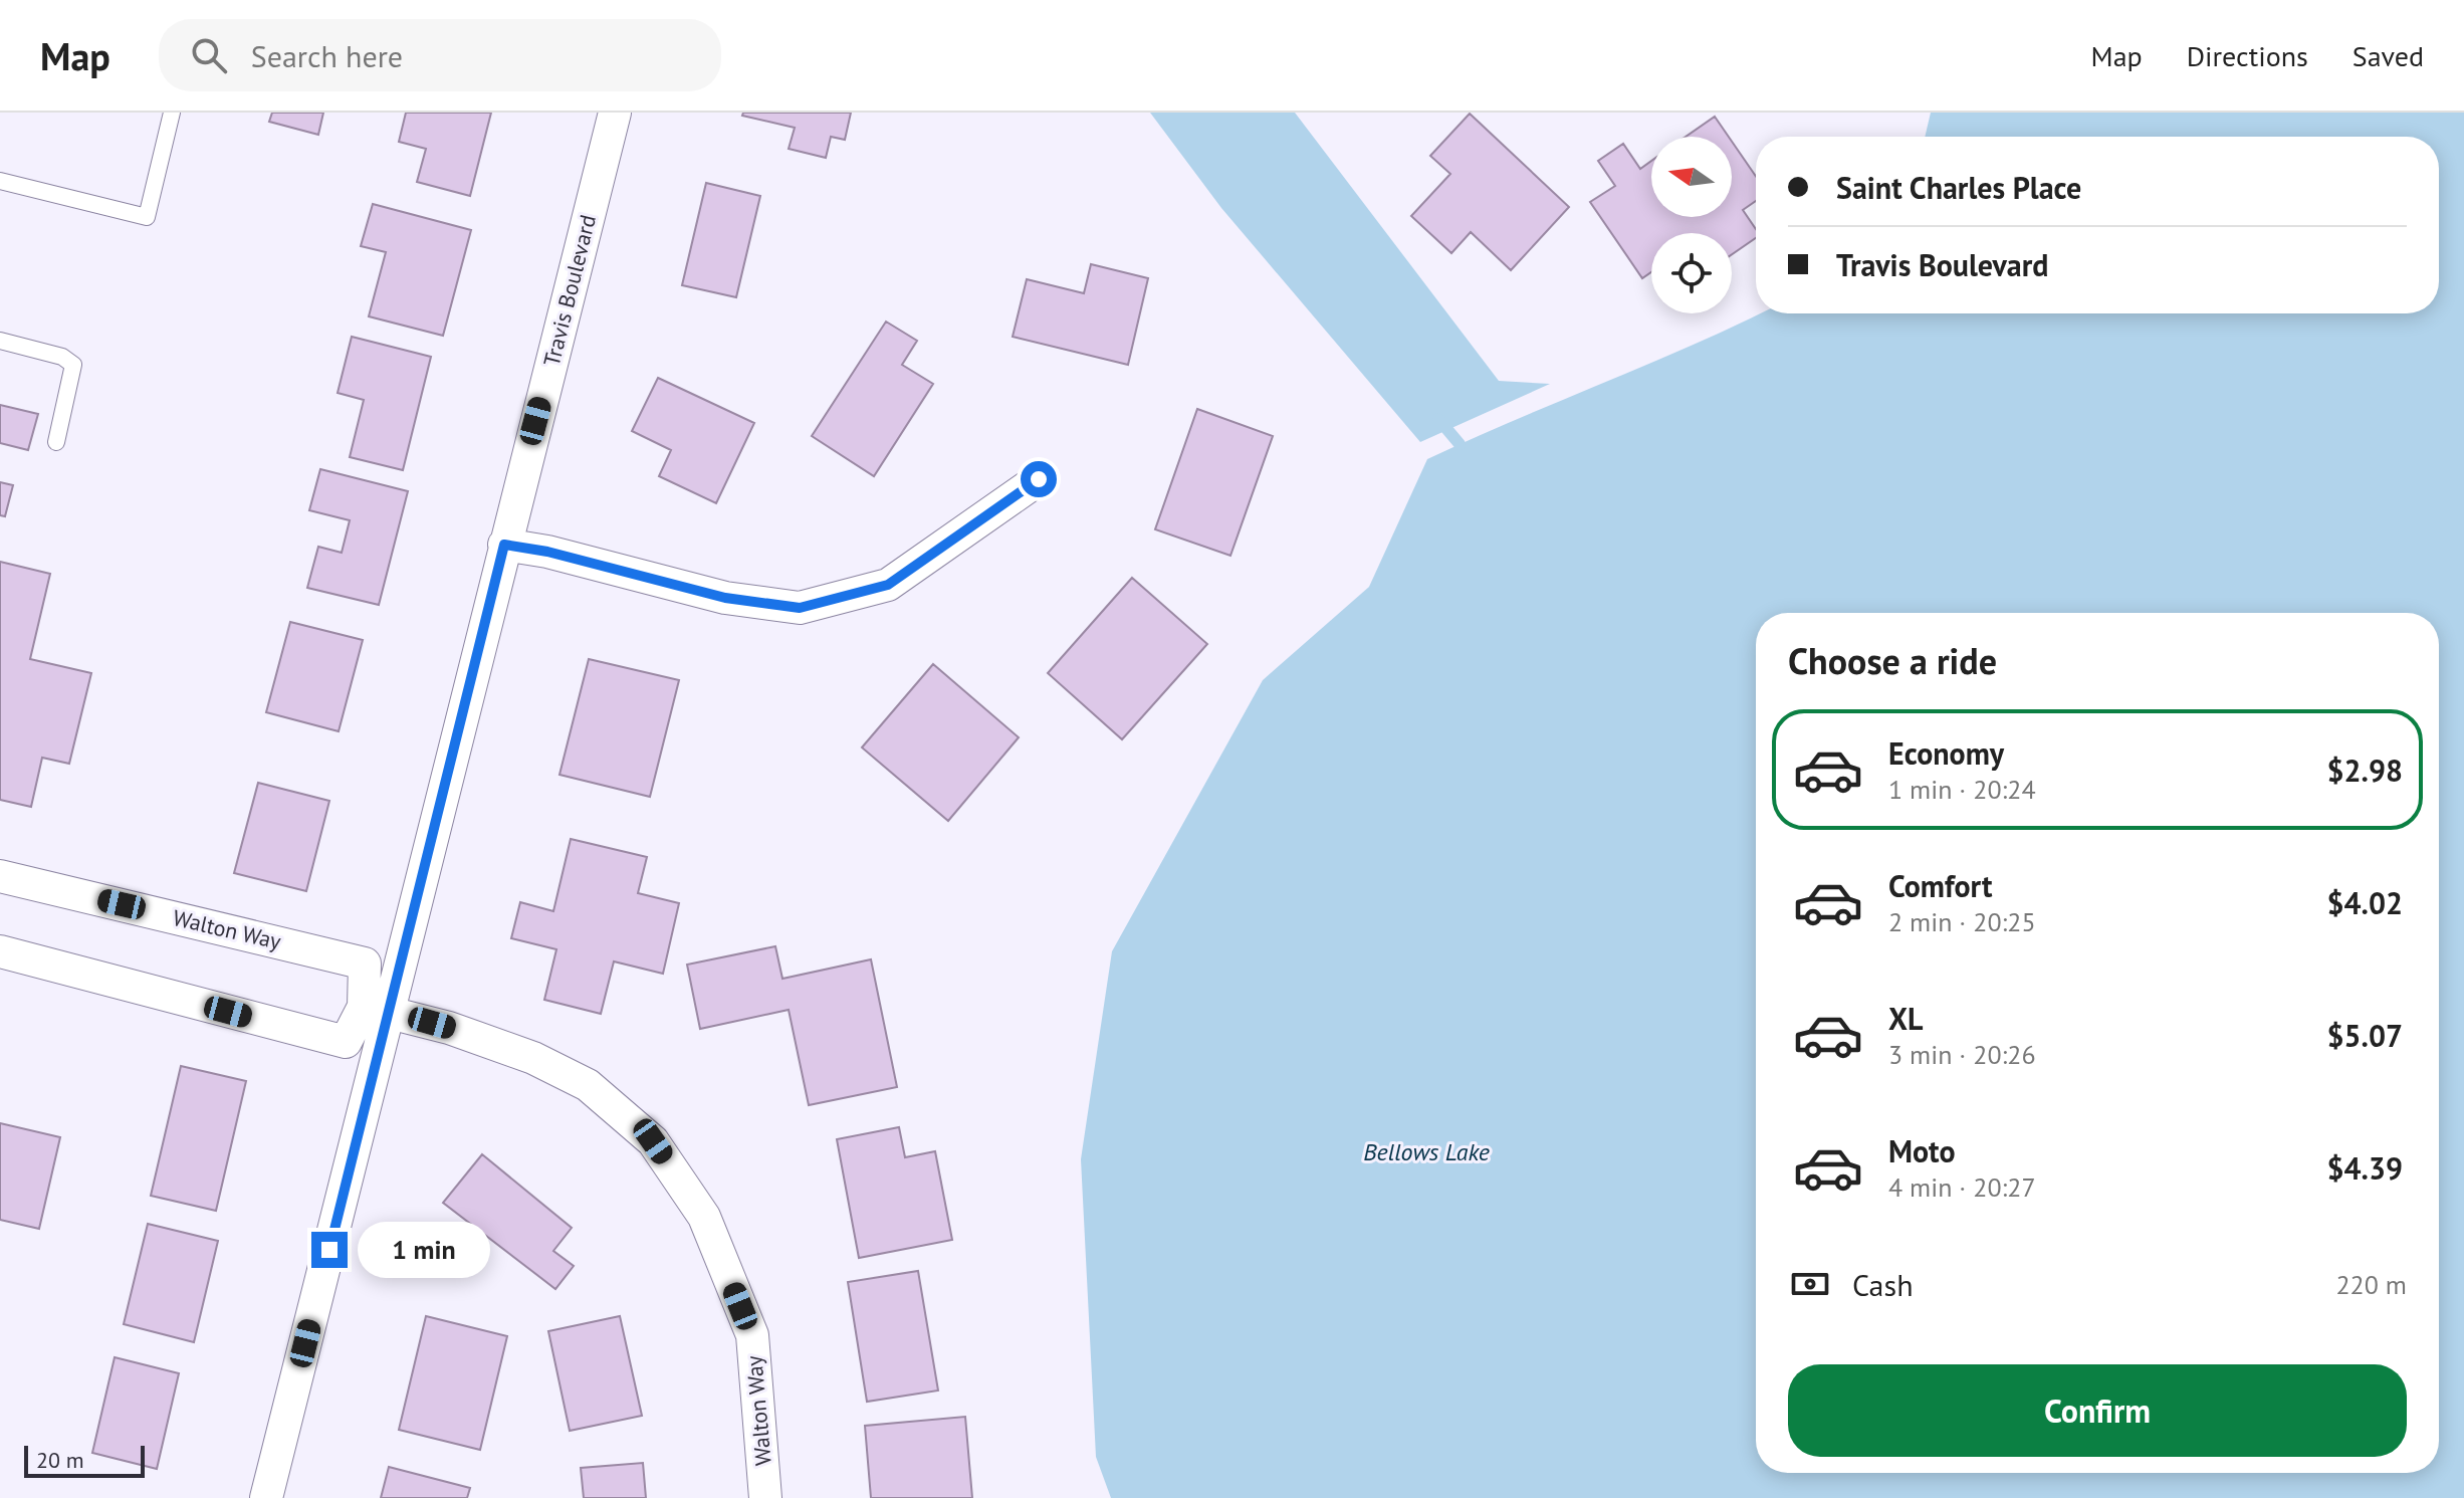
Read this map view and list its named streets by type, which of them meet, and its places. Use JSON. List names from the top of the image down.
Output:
{
  "streets": {
    "street": ["Travis Boulevard", "Walton Way"]
  },
  "crossings": [
    ["Travis Boulevard", "Walton Way"]
  ],
  "water": ["Bellows Lake"],
  "scale_bar": "20 m",
  "north": "left",
  "page": {
    "header": "Map",
    "search": "Search here",
    "nav": ["Map", "Directions", "Saved"],
    "banner": ["Saint Charles Place", "Travis Boulevard"],
    "heading": "Choose a ride",
    "list": [
      {
        "name": "Economy",
        "note": "1 min · 20:24",
        "value": "$2.98"
      },
      {
        "name": "Comfort",
        "note": "2 min · 20:25",
        "value": "$4.02"
      },
      {
        "name": "XL",
        "note": "3 min · 20:26",
        "value": "$5.07"
      },
      {
        "name": "Moto",
        "note": "4 min · 20:27",
        "value": "$4.39"
      }
    ],
    "bubble": "1 min",
    "pay": ["Cash", "220 m"],
    "buttons": "Confirm",
    "scale": "20 m"
  }
}
